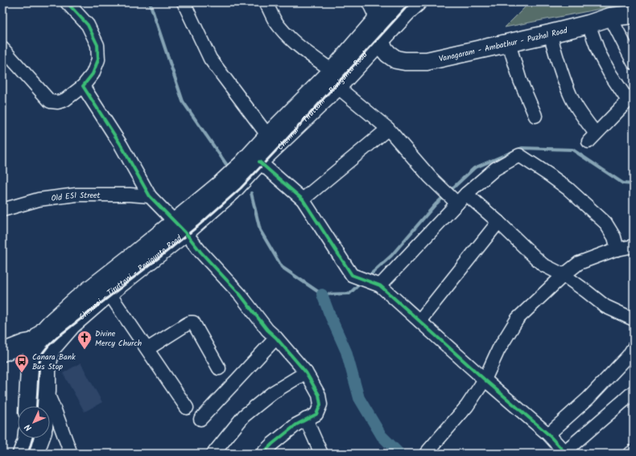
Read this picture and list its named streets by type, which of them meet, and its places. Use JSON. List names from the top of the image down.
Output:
{
  "streets": {
    "main road": ["Vanagaram - Ambathur - Puzhal Road", "Chennai - Tiruttani - Renigunta Road"],
    "street": ["Old ESI Street"]
  },
  "crossings": [
    ["Vanagaram - Ambathur - Puzhal Road", "Chennai - Tiruttani - Renigunta Road"]
  ],
  "places": {
    "church": ["Divine Mercy Church"],
    "bus stop": ["Canara Bank Bus Stop"]
  },
  "north": "bottom left"
}
